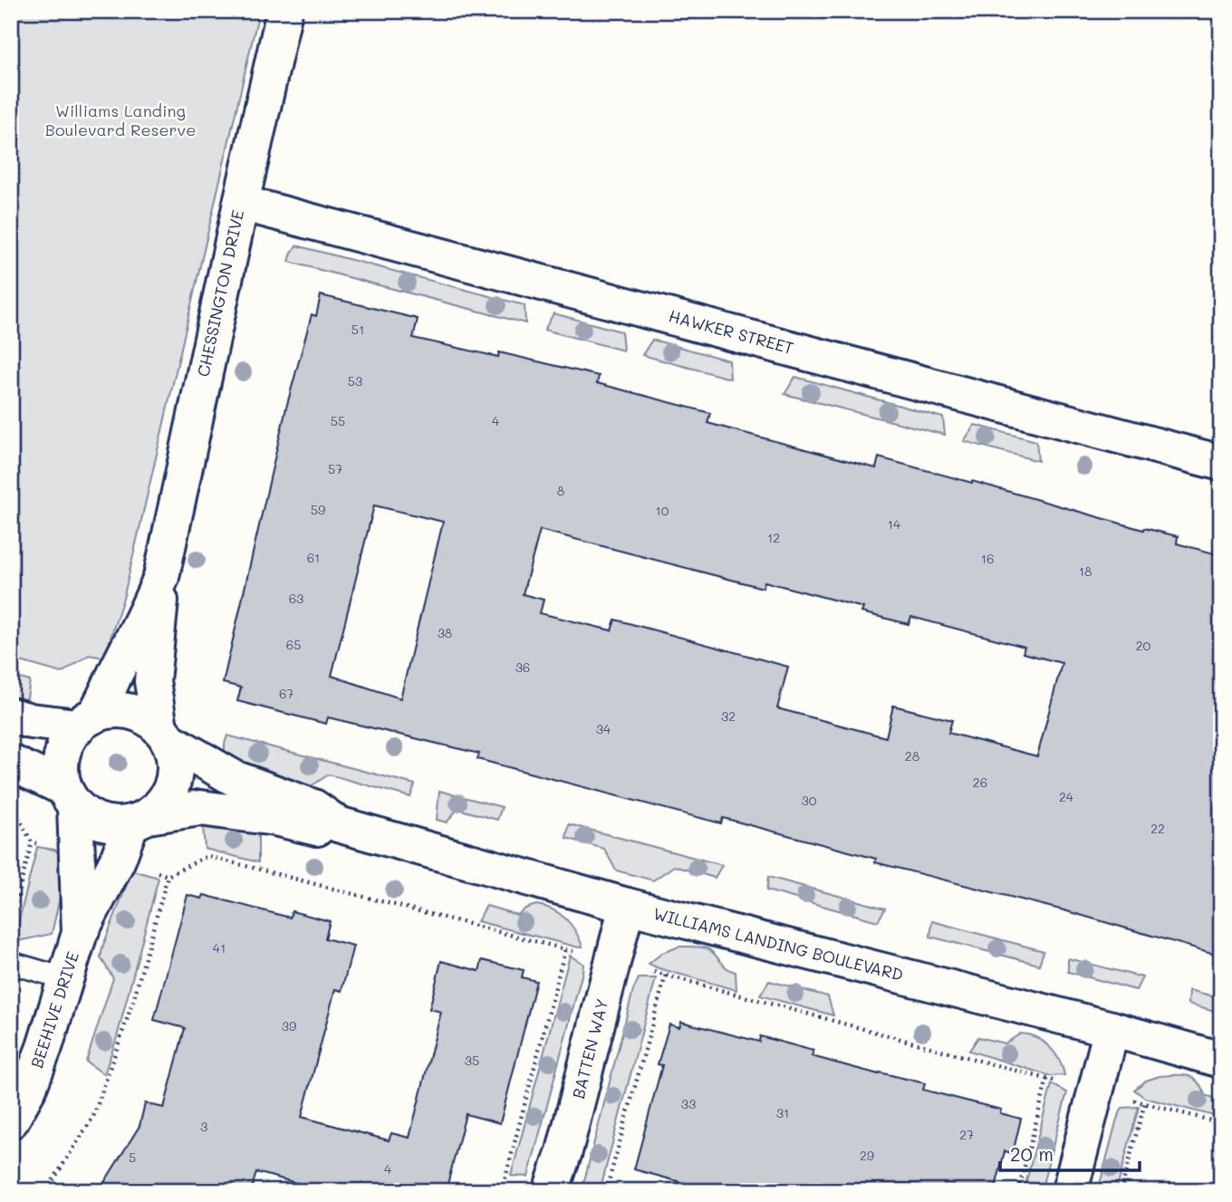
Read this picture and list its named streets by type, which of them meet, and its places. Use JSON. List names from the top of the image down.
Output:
{
  "streets": {
    "street": [
      "CHESSINGTON DRIVE",
      "HAWKER STREET",
      "WILLIAMS LANDING BOULEVARD",
      "BEEHIVE DRIVE",
      "BATTEN WAY"
    ]
  },
  "crossings": [
    ["CHESSINGTON DRIVE", "HAWKER STREET"],
    ["CHESSINGTON DRIVE", "WILLIAMS LANDING BOULEVARD"],
    ["CHESSINGTON DRIVE", "BEEHIVE DRIVE"],
    ["WILLIAMS LANDING BOULEVARD", "BEEHIVE DRIVE"],
    ["WILLIAMS LANDING BOULEVARD", "BATTEN WAY"]
  ],
  "parks": ["Williams Landing Boulevard Reserve"],
  "house_numbers": [
    "51",
    "53",
    "55",
    "4",
    "57",
    "8",
    "59",
    "10",
    "14",
    "12",
    "61",
    "16",
    "18",
    "63",
    "38",
    "65",
    "20",
    "36",
    "67",
    "32",
    "34",
    "28",
    "26",
    "24",
    "30",
    "22",
    "41",
    "39",
    "35",
    "33",
    "31",
    "3",
    "27",
    "29",
    "5",
    "4"
  ],
  "scale_bar": "20 m"
}
